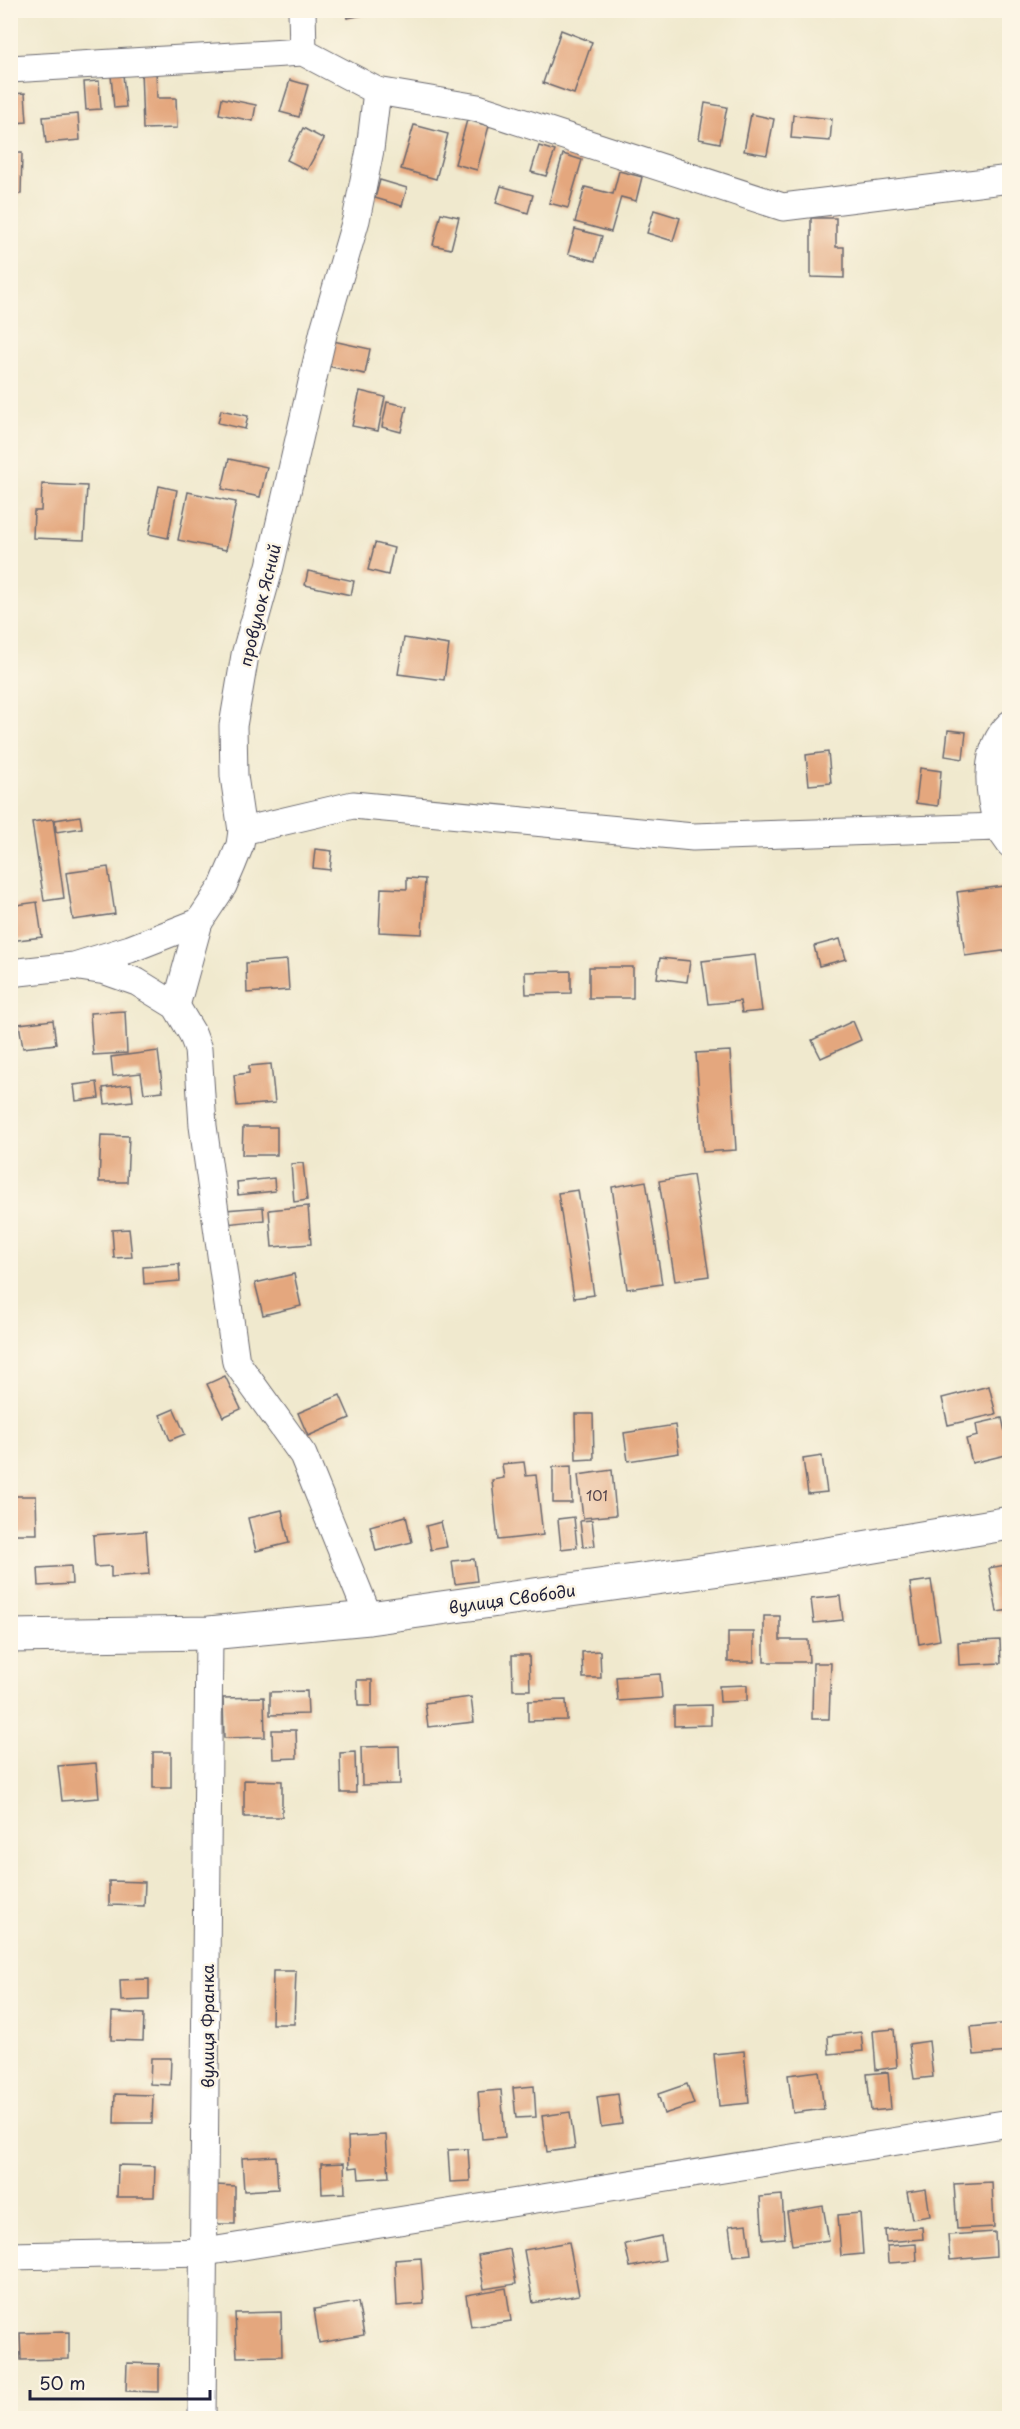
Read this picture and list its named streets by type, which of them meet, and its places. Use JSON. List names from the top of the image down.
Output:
{
  "streets": {
    "street": ["провулок Ясний", "вулиця Свободи", "вулиця Франка"]
  },
  "crossings": [
    ["вулиця Свободи", "вулиця Франка"]
  ],
  "house_numbers": ["101"],
  "scale_bar": "50 m"
}
